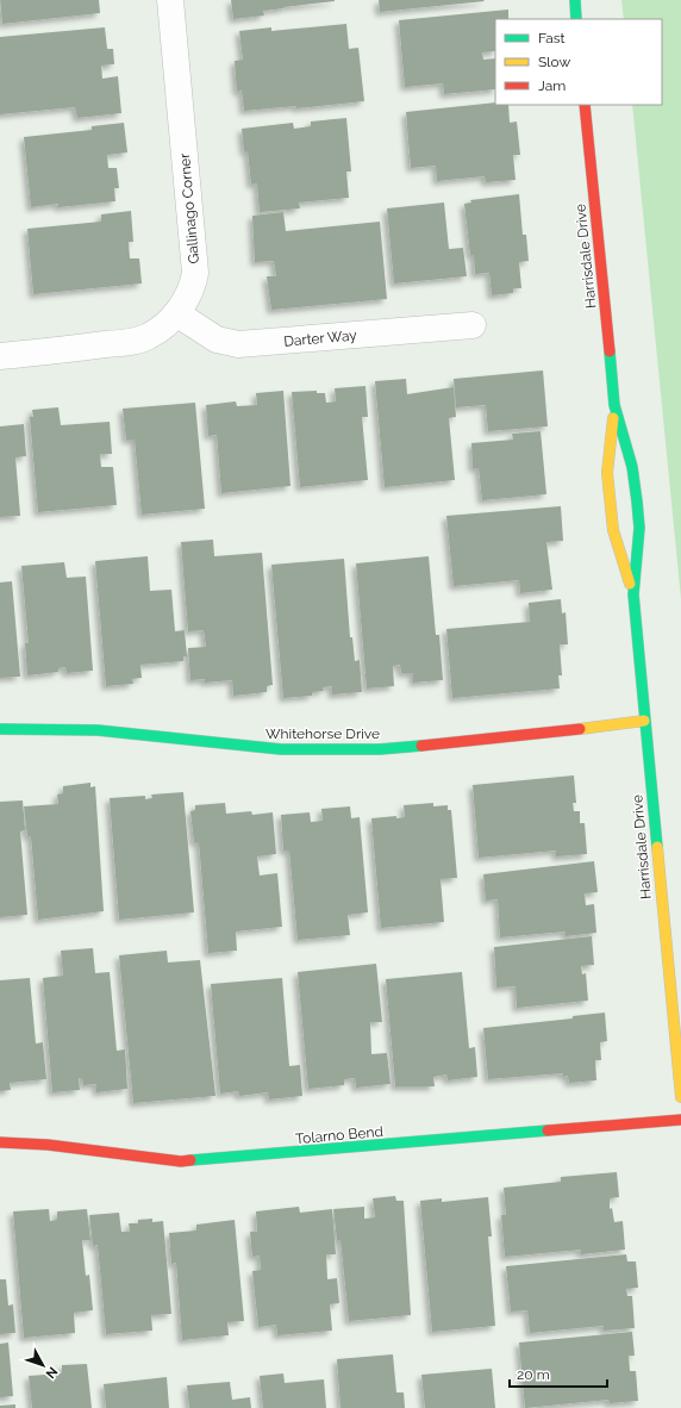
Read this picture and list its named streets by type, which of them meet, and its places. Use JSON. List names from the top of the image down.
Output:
{
  "streets": {
    "street": [
      "Gallinago Corner",
      "Harrisdale Drive",
      "Darter Way",
      "Whitehorse Drive",
      "Tolarno Bend"
    ]
  },
  "crossings": [
    ["Gallinago Corner", "Darter Way"],
    ["Harrisdale Drive", "Whitehorse Drive"]
  ],
  "legend": ["Fast", "Slow", "Jam"],
  "scale_bar": "20 m",
  "north": "bottom right"
}
